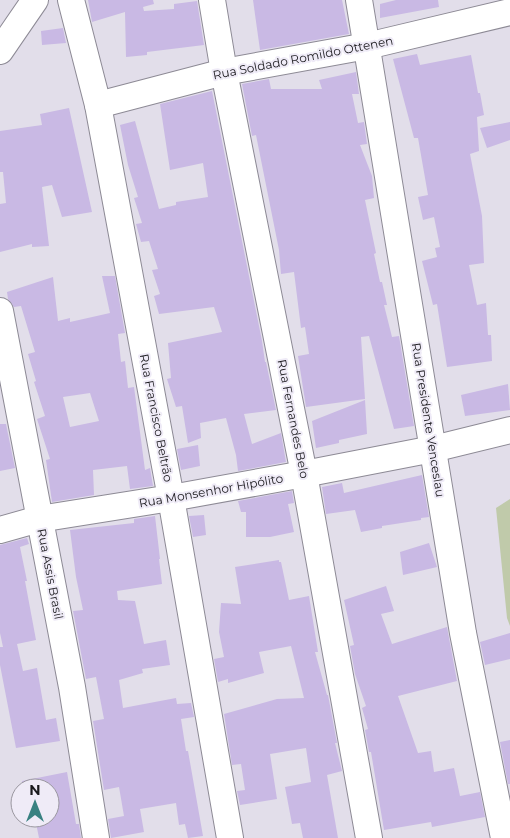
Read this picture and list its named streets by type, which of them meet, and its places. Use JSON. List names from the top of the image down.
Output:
{
  "streets": {
    "street": [
      "Rua Soldado Romildo Ottenen",
      "Rua Francisco Beltrão",
      "Rua Fernandes Belo",
      "Rua Presidente Venceslau",
      "Rua Monsenhor Hipólito",
      "Rua Assis Brasil"
    ]
  },
  "crossings": [
    ["Rua Soldado Romildo Ottenen", "Rua Francisco Beltrão"],
    ["Rua Soldado Romildo Ottenen", "Rua Fernandes Belo"],
    ["Rua Soldado Romildo Ottenen", "Rua Presidente Venceslau"],
    ["Rua Francisco Beltrão", "Rua Monsenhor Hipólito"],
    ["Rua Fernandes Belo", "Rua Monsenhor Hipólito"],
    ["Rua Presidente Venceslau", "Rua Monsenhor Hipólito"],
    ["Rua Monsenhor Hipólito", "Rua Assis Brasil"]
  ],
  "north": "top"
}
